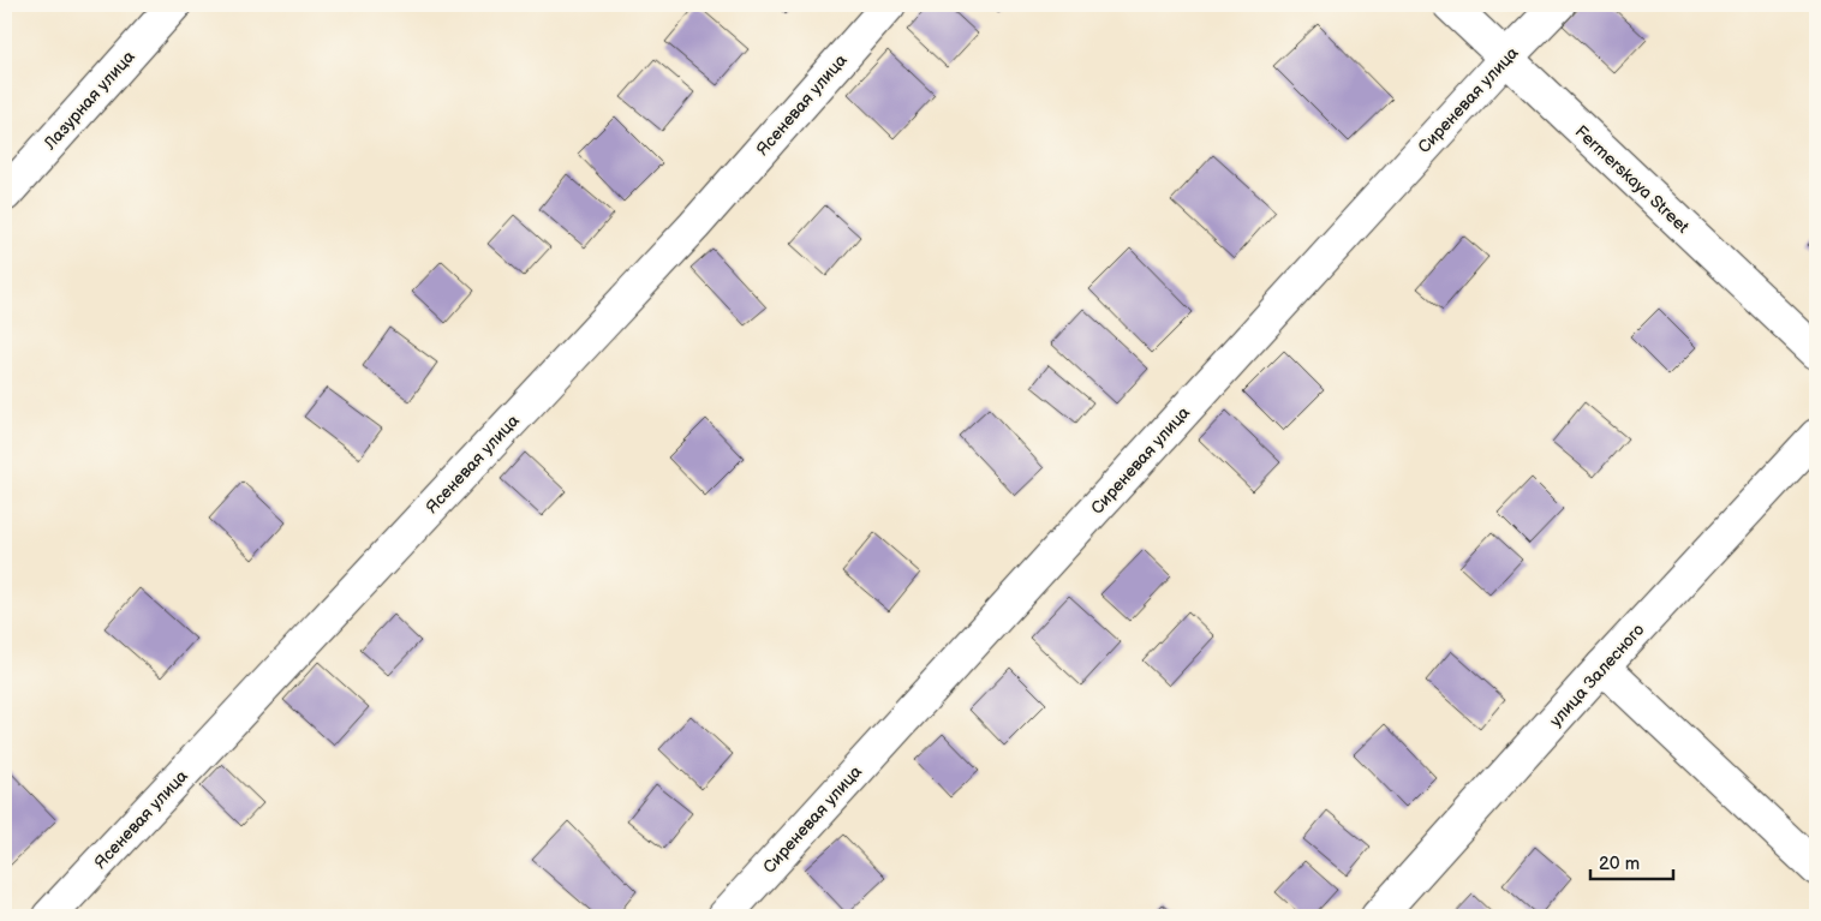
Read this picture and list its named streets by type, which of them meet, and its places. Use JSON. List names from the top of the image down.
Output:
{
  "streets": {
    "street": [
      "Лазурная улица",
      "Сиреневая улица",
      "Ясеневая улица",
      "Fermerskaya Street",
      "улица Залесного"
    ]
  },
  "crossings": [
    ["Сиреневая улица", "Fermerskaya Street"]
  ],
  "scale_bar": "20 m"
}
